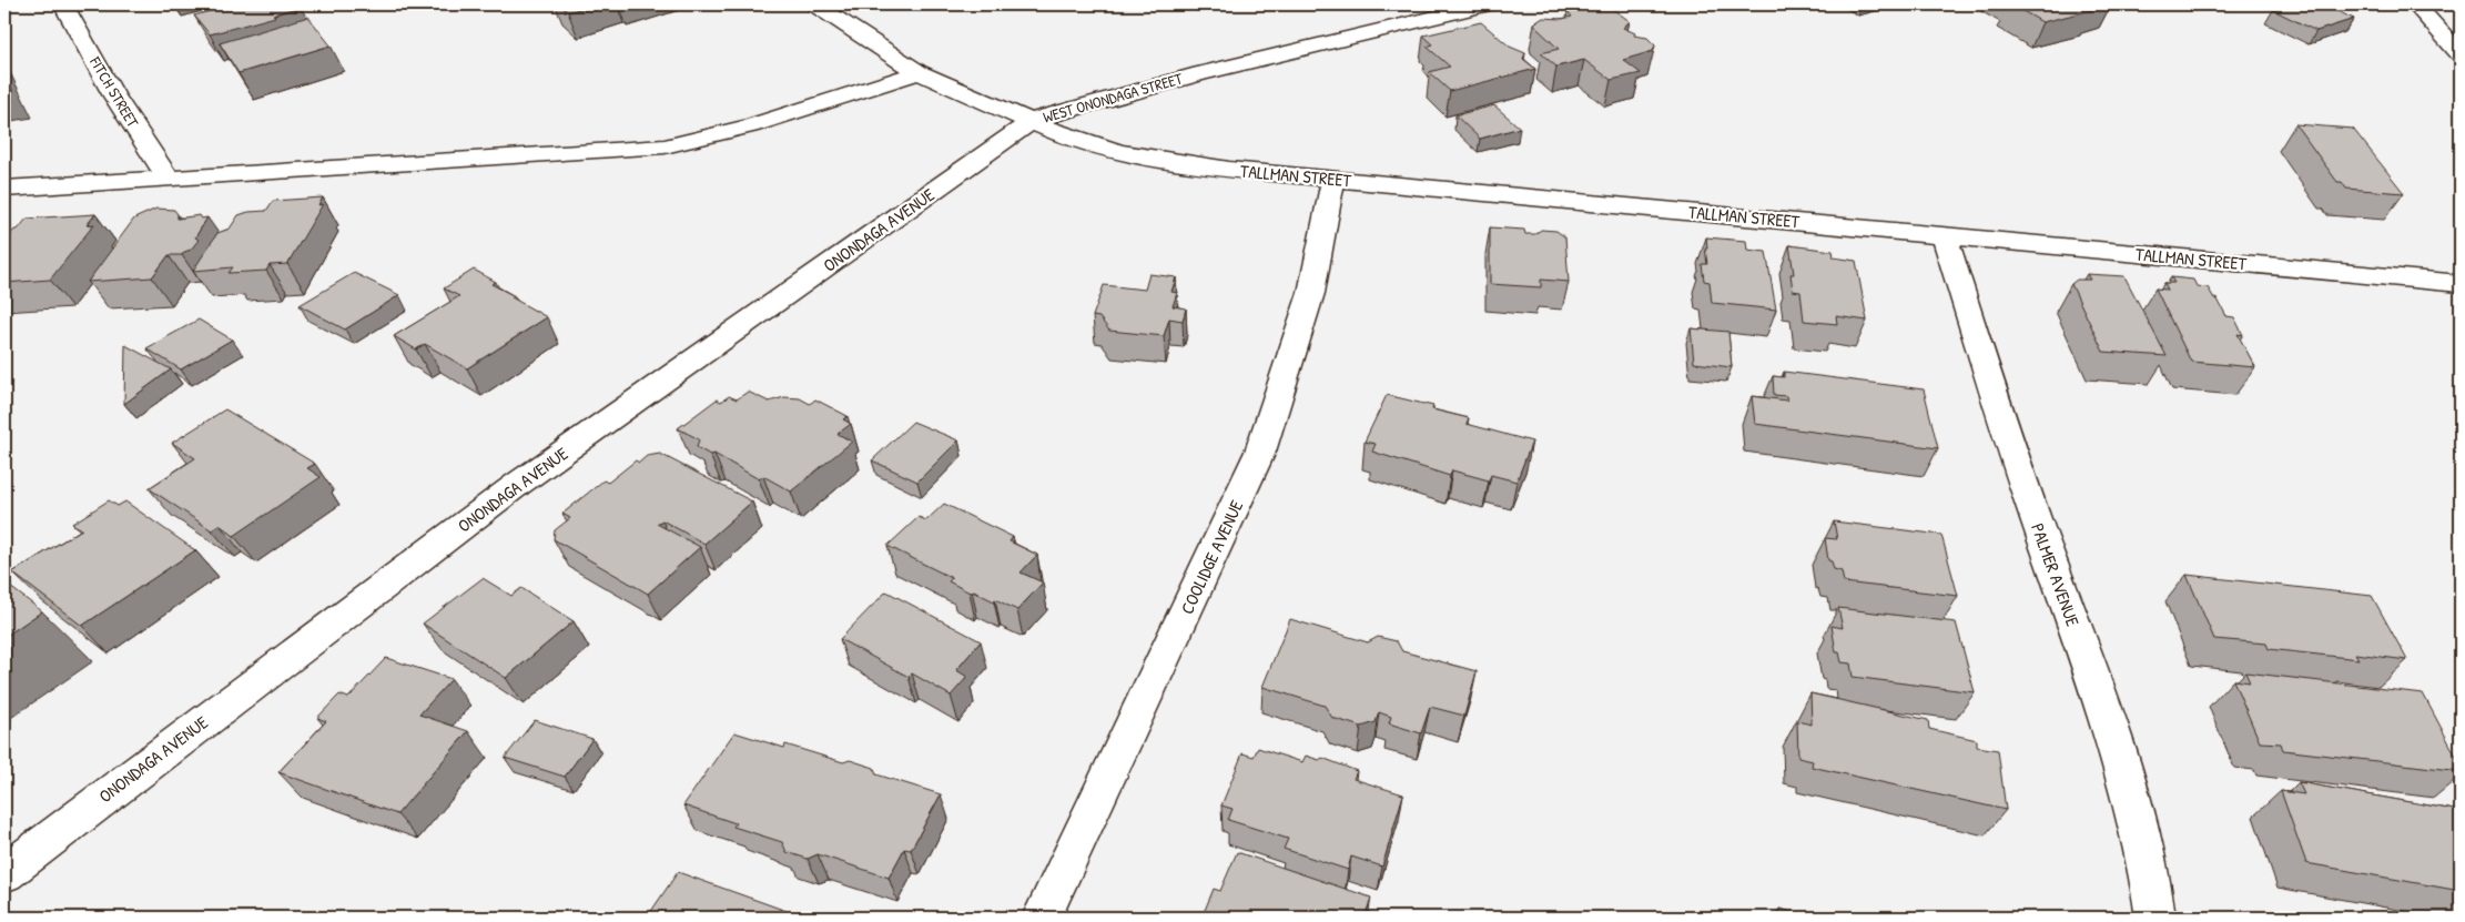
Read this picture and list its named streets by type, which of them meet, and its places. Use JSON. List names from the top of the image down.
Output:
{
  "streets": {
    "street": [
      "FITCH STREET",
      "WEST ONONDAGA STREET",
      "TALLMAN STREET",
      "ONONDAGA AVENUE",
      "COOLIDGE AVENUE",
      "PALMER AVENUE"
    ]
  },
  "crossings": [
    ["WEST ONONDAGA STREET", "TALLMAN STREET"],
    ["WEST ONONDAGA STREET", "ONONDAGA AVENUE"],
    ["TALLMAN STREET", "ONONDAGA AVENUE"],
    ["TALLMAN STREET", "COOLIDGE AVENUE"],
    ["TALLMAN STREET", "PALMER AVENUE"]
  ]
}
